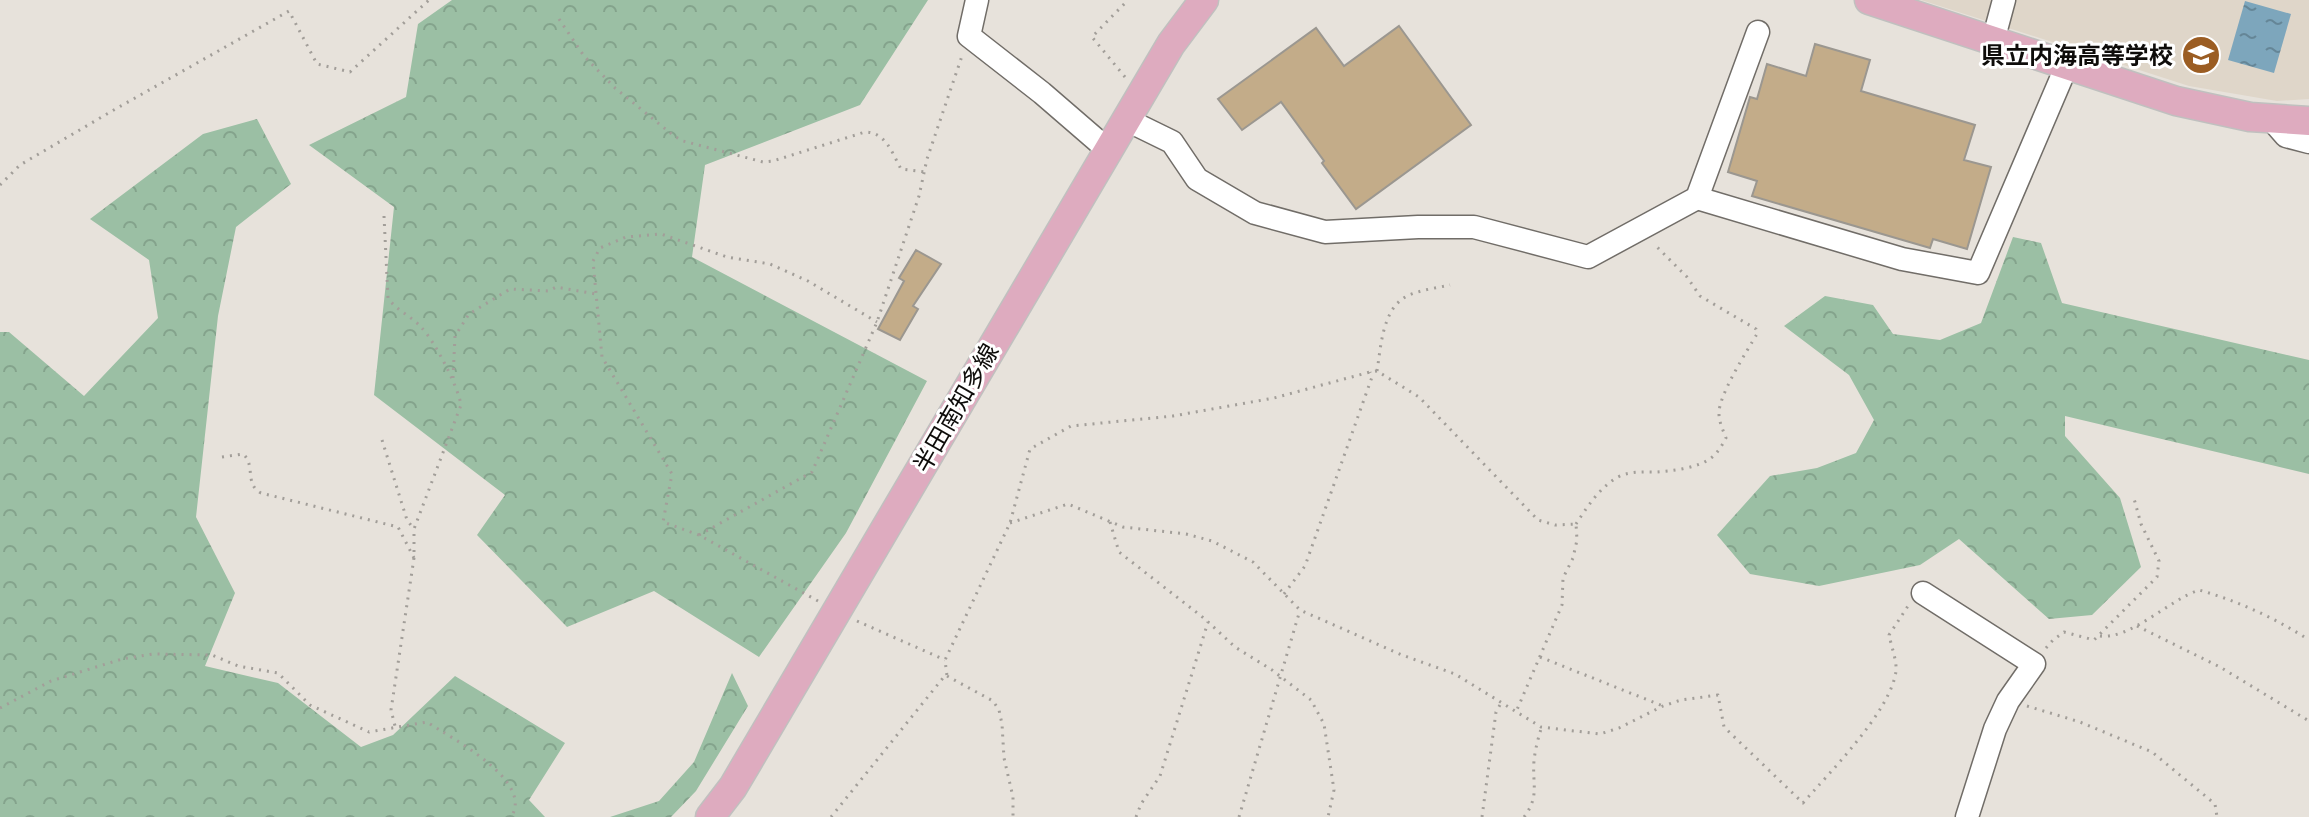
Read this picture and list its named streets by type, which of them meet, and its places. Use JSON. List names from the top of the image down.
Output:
{
  "streets": {
    "main road": ["半田南知多線"]
  },
  "places": {
    "school or university": ["県立内海高等学校"]
  }
}
